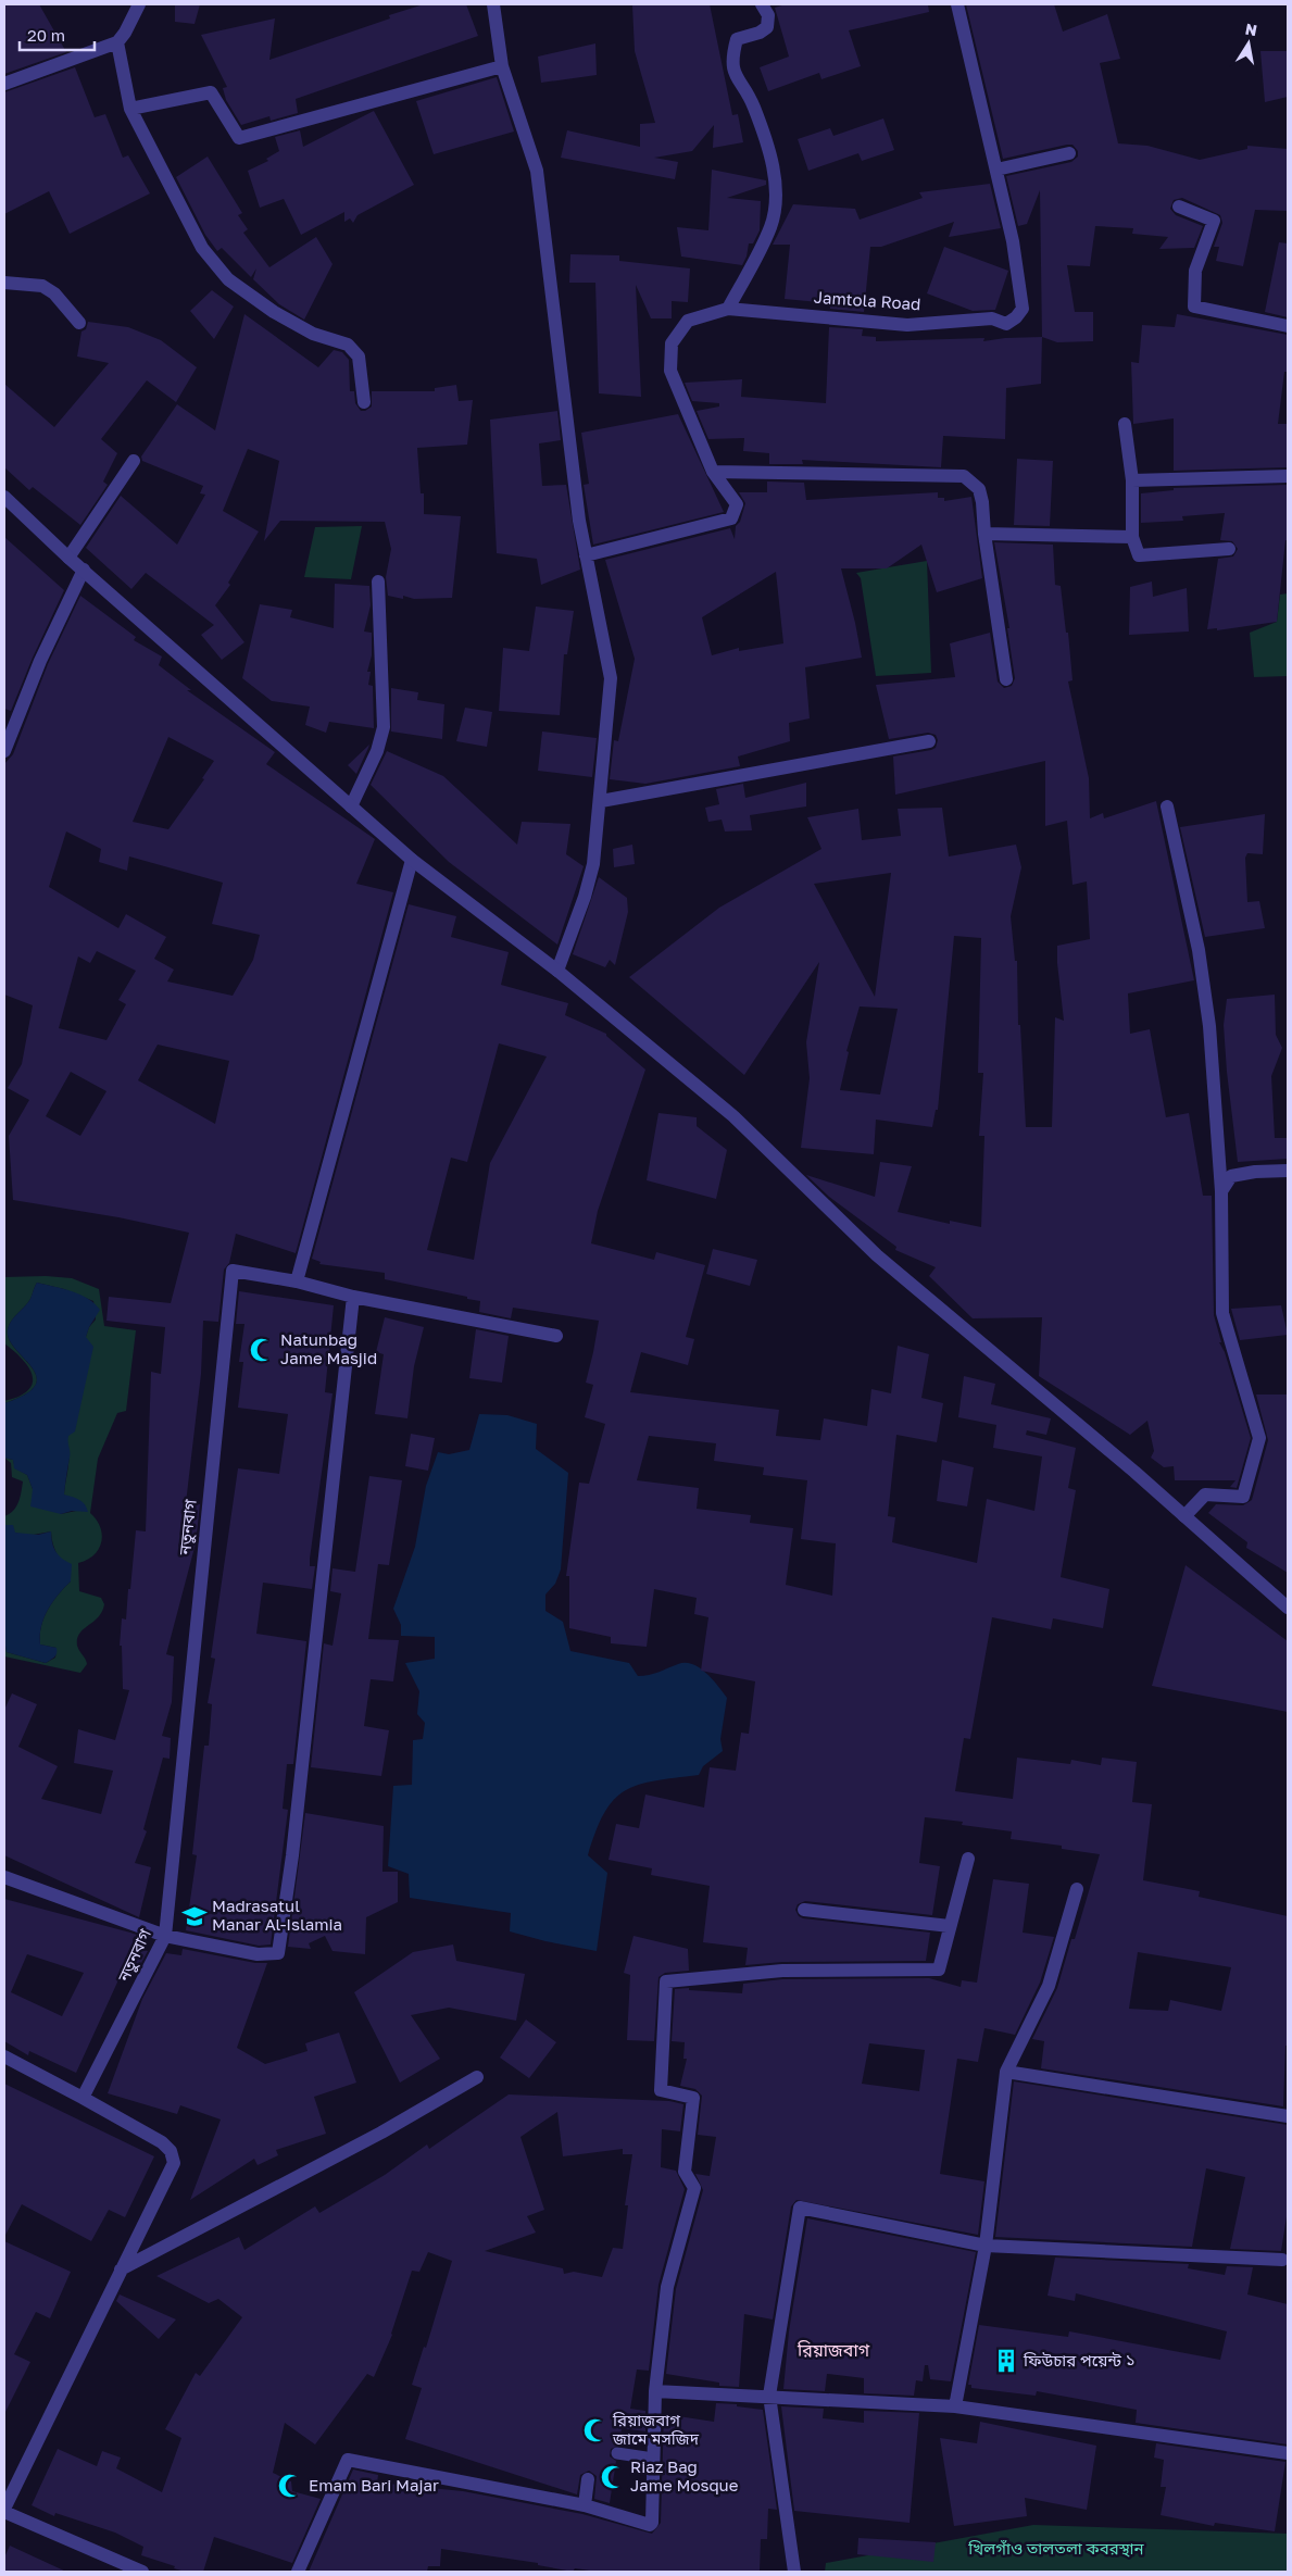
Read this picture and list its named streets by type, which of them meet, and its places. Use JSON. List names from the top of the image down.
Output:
{
  "streets": {
    "street": ["Jamtola Road", "নতুনবাগ"]
  },
  "districts": ["রিয়াজবাগ"],
  "parks": ["খিলগাঁও তালতলা কবরস্থান"],
  "places": {
    "mosque": [
      "Natunbag Jame Masjid",
      "রিয়াজবাগ জামে মসজিদ",
      "Riaz Bag Jame Mosque",
      "Emam Bari Majar"
    ],
    "school or university": ["Madrasatul Manar Al-Islamia"],
    "building": ["ফিউচার পয়েন্ট ১"]
  },
  "scale_bar": "20 m",
  "north": "top"
}
